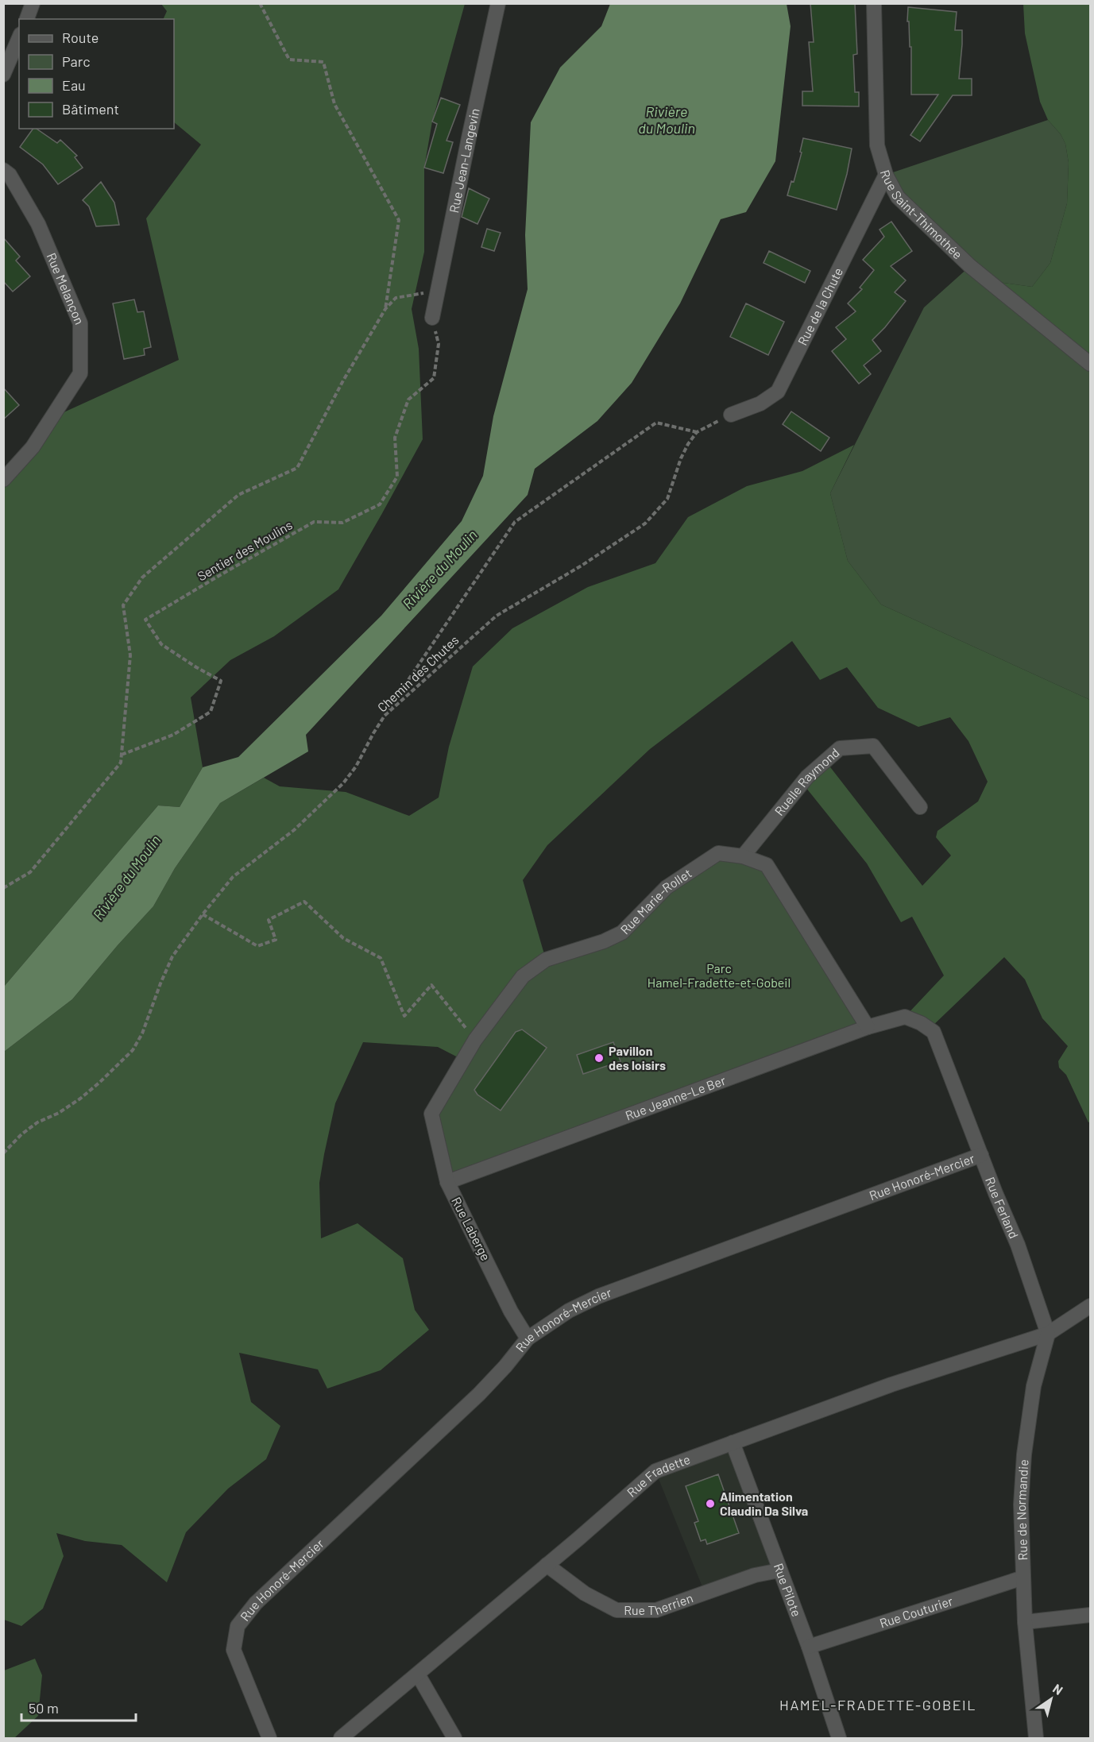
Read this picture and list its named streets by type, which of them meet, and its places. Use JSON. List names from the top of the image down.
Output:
{
  "streets": {
    "street": [
      "Rue Jean-Langevin",
      "Rue Saint-Thimothée",
      "Rue Melançon",
      "Rue de la Chute",
      "Ruelle Raymond",
      "Rue Marie-Rollet",
      "Rue Jeanne-Le Ber",
      "Rue Honoré-Mercier",
      "Rue Ferland",
      "Rue Laberge",
      "Rue Fradette",
      "Rue de Normandie",
      "Rue Pilote",
      "Rue Therrien",
      "Rue Couturier"
    ],
    "path": ["Sentier des Moulins", "Chemin des Chutes"]
  },
  "crossings": [
    ["Rue Jean-Langevin", "Sentier des Moulins"],
    ["Rue Saint-Thimothée", "Rue de la Chute"],
    ["Ruelle Raymond", "Rue Marie-Rollet"],
    ["Rue Marie-Rollet", "Rue Jeanne-Le Ber"],
    ["Rue Marie-Rollet", "Rue Laberge"],
    ["Rue Jeanne-Le Ber", "Rue Ferland"],
    ["Rue Jeanne-Le Ber", "Rue Laberge"],
    ["Rue Honoré-Mercier", "Rue Ferland"],
    ["Rue Honoré-Mercier", "Rue Laberge"],
    ["Rue Ferland", "Rue Fradette"],
    ["Rue Ferland", "Rue de Normandie"],
    ["Rue Fradette", "Rue de Normandie"],
    ["Rue Fradette", "Rue Pilote"],
    ["Rue Fradette", "Rue Therrien"],
    ["Rue de Normandie", "Rue Couturier"],
    ["Rue Pilote", "Rue Therrien"],
    ["Rue Pilote", "Rue Couturier"]
  ],
  "districts": ["HAMEL-FRADETTE-GOBEIL"],
  "water": ["Rivière du Moulin"],
  "parks": ["Parc Hamel-Fradette-et-Gobeil"],
  "places": ["Pavillon des loisirs", "Alimentation Claudin Da Silva"],
  "legend": [
    "Route",
    "Parc",
    "Eau",
    "Bâtiment"
  ],
  "scale_bar": "50 m",
  "north": "top right"
}
